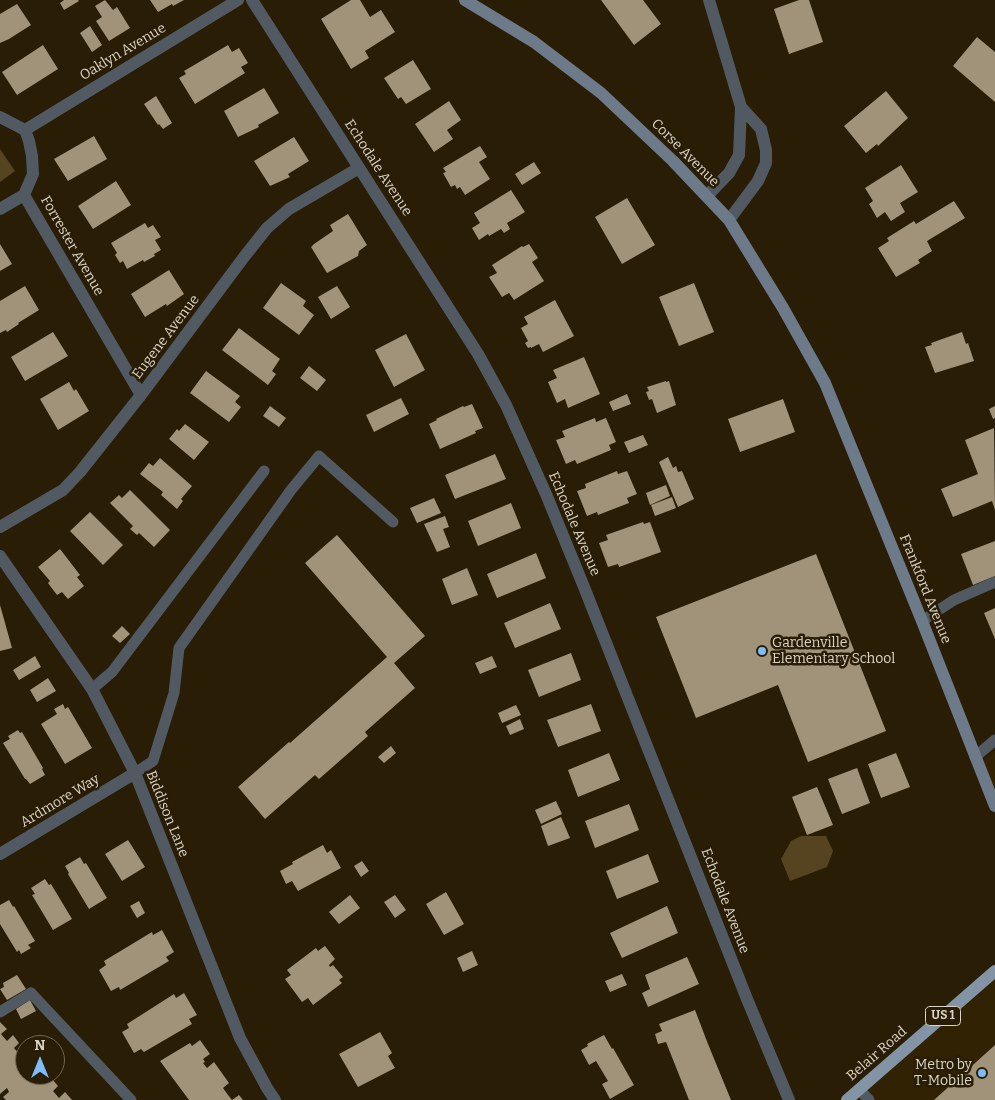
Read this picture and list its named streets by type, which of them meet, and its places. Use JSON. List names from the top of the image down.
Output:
{
  "streets": {
    "main road": [
      "Corse Avenue",
      "Frankford Avenue",
      "US 1",
      "Belair Road"
    ],
    "street": [
      "Oaklyn Avenue",
      "Echodale Avenue",
      "Forrester Avenue",
      "Eugene Avenue",
      "Ardmore Way",
      "Biddison Lane"
    ]
  },
  "crossings": [
    ["Oaklyn Avenue", "Forrester Avenue"],
    ["Corse Avenue", "Frankford Avenue"],
    ["Echodale Avenue", "Eugene Avenue"],
    ["Forrester Avenue", "Eugene Avenue"],
    ["Ardmore Way", "Biddison Lane"]
  ],
  "places": ["Gardenville Elementary School", "Metro by T-Mobile"],
  "north": "top"
}
